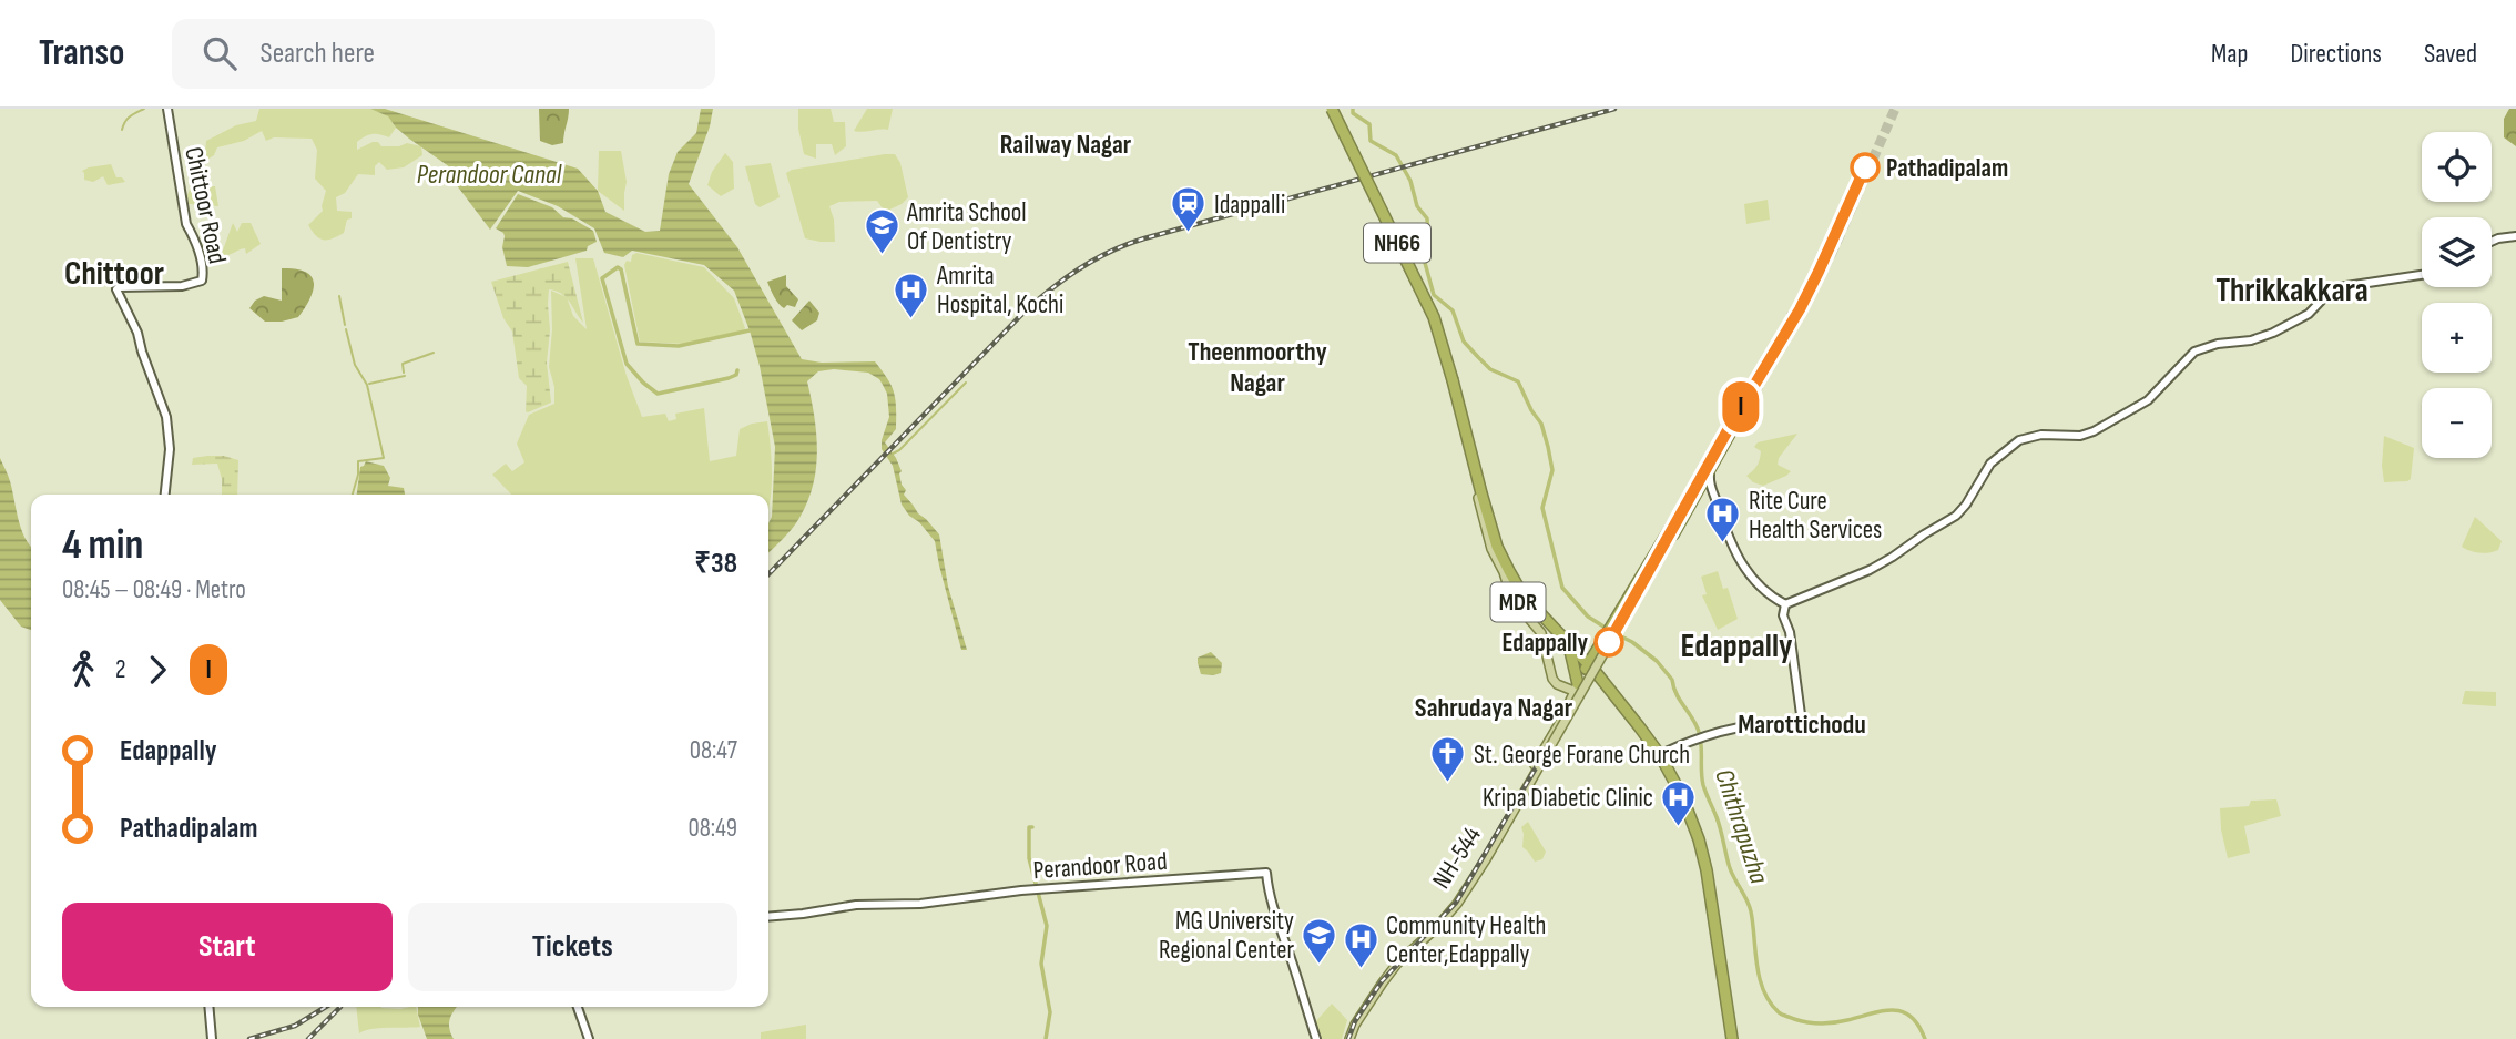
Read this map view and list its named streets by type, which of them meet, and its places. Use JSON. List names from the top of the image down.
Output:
{
  "streets": {
    "highway": ["NH66"],
    "main road": [
      "Chittoor Road",
      "MDR",
      "NH-544",
      "Perandoor Road"
    ]
  },
  "crossings": [
    ["NH66", "MDR"]
  ],
  "districts": [
    "Railway Nagar",
    "Chittoor",
    "Thrikkakkara",
    "Theenmoorthy Nagar",
    "Edappally",
    "Sahrudaya Nagar",
    "Marottichodu"
  ],
  "water": ["Perandoor Canal", "Chithrapuzha"],
  "places": {
    "other": ["Pathadipalam", "Edappally"],
    "station": ["Idappalli"],
    "school or university": ["Amrita School Of Dentistry", "MG University Regional Center"],
    "hospital": [
      "Amrita Hospital, Kochi",
      "Rite Cure Health Services",
      "Kripa Diabetic Clinic",
      "Community Health Center,Edappally"
    ],
    "church": ["St. George Forane Church"]
  },
  "lines": ["metro line I"],
  "page": {
    "header": "Transo",
    "search": "Search here",
    "nav": ["Map", "Directions", "Saved"],
    "on_map": "I",
    "map_buttons": ["+", "−"],
    "heading": ["4 min", "08:45 – 08:49 · Metro", "₹38"],
    "legs": ["2", "I"],
    "list": [
      {
        "name": "Edappally",
        "value": "08:47"
      },
      {
        "name": "Pathadipalam",
        "value": "08:49"
      }
    ],
    "buttons": ["Start", "Tickets"]
  }
}
